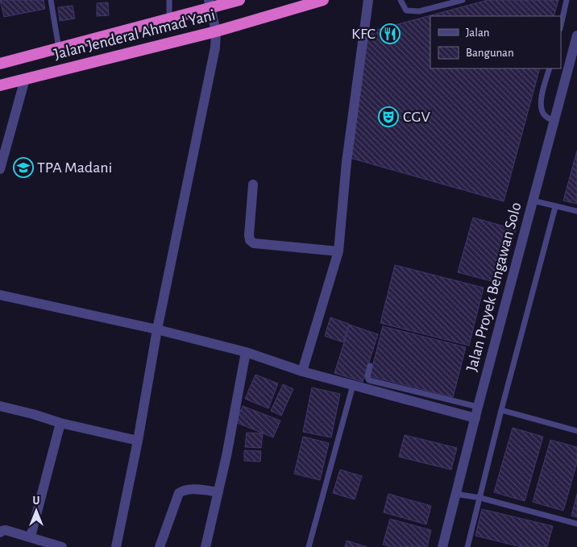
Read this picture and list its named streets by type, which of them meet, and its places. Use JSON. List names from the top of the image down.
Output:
{
  "streets": {
    "highway": ["Jalan Jenderal Ahmad Yani"],
    "street": ["Jalan Proyek Bengawan Solo"]
  },
  "places": {
    "restaurant": ["KFC"],
    "theatre": ["CGV"],
    "school or university": ["TPA Madani"]
  },
  "legend": ["Jalan", "Bangunan"],
  "north": "top"
}
